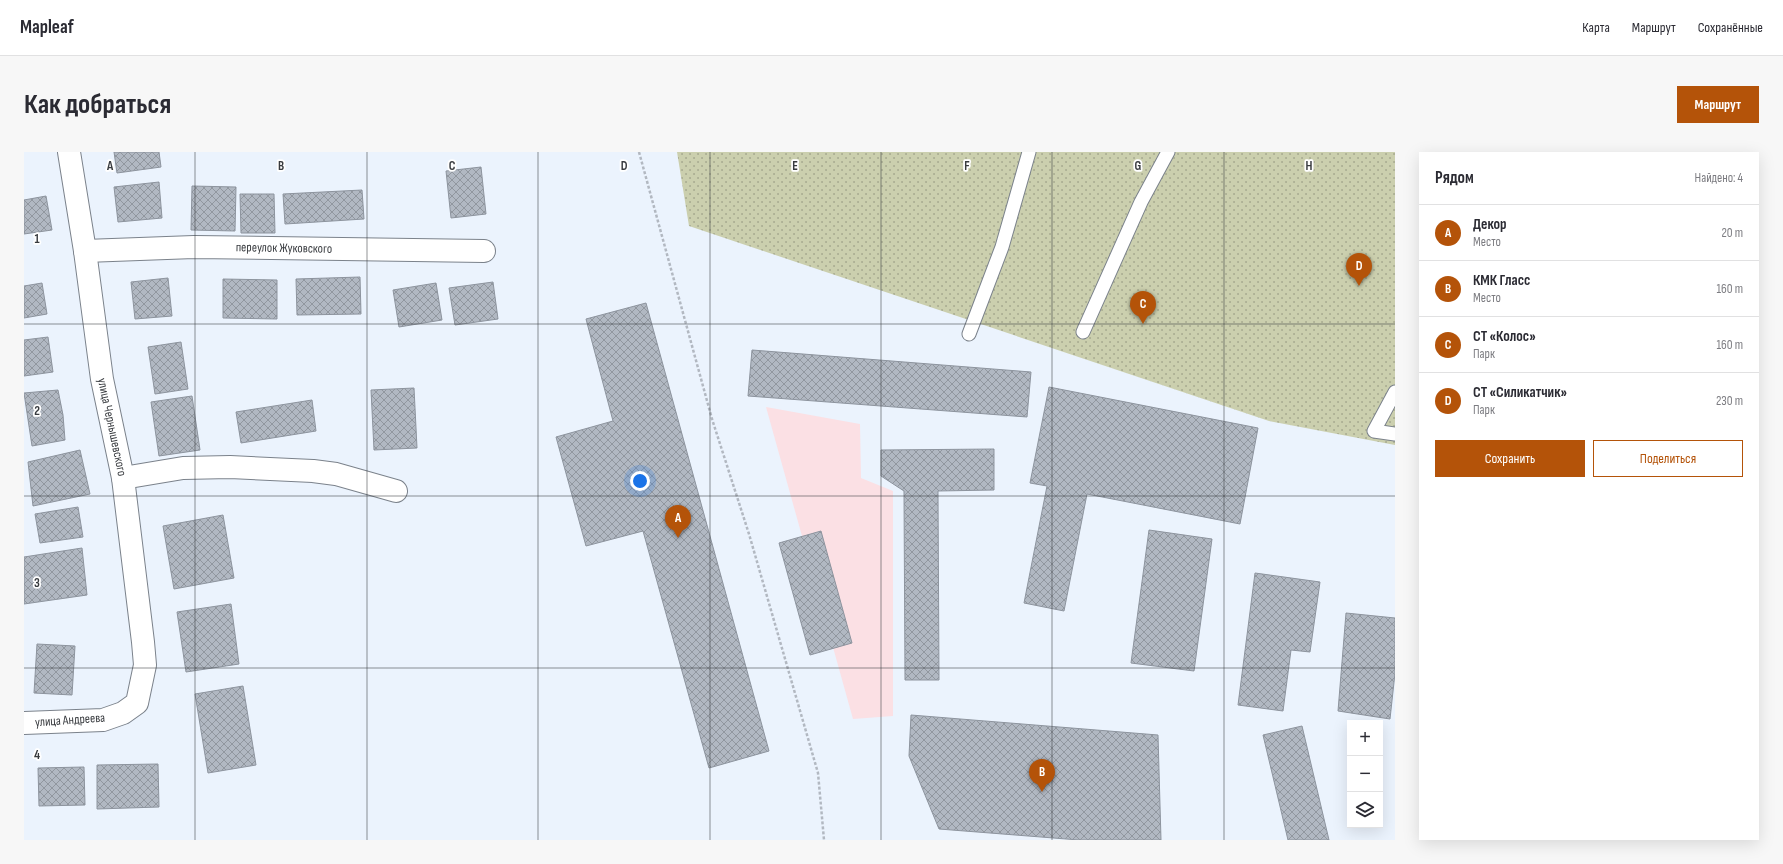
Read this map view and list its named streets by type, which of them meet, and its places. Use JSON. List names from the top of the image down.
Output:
{
  "streets": {
    "street": ["переулок Жуковского", "улица Чернышевского", "улица Андреева"]
  },
  "crossings": [
    ["переулок Жуковского", "улица Чернышевского"],
    ["улица Чернышевского", "улица Андреева"]
  ],
  "page": {
    "header": "Mapleaf",
    "nav": ["Карта", "Маршрут", "Сохранённые"],
    "buttons": [
      "Маршрут",
      ["Сохранить", "Поделиться"]
    ],
    "title": "Как добраться",
    "heading": ["Рядом", "Найдено: 4"],
    "list": [
      {
        "mark": "A",
        "name": "Декор",
        "note": "Место",
        "value": "20 m"
      },
      {
        "mark": "B",
        "name": "КМК Гласс",
        "note": "Место",
        "value": "160 m"
      },
      {
        "mark": "C",
        "name": "СТ «Колос»",
        "note": "Парк",
        "value": "160 m"
      },
      {
        "mark": "D",
        "name": "СТ «Силикатчик»",
        "note": "Парк",
        "value": "230 m"
      }
    ],
    "pins": [
      "D",
      "C",
      "A",
      "B"
    ],
    "map_buttons": ["+", "−"]
  },
  "grid": {
    "columns": [
      "A",
      "B",
      "C",
      "D",
      "E",
      "F",
      "G",
      "H"
    ],
    "rows": [
      "1",
      "2",
      "3",
      "4"
    ]
  }
}
